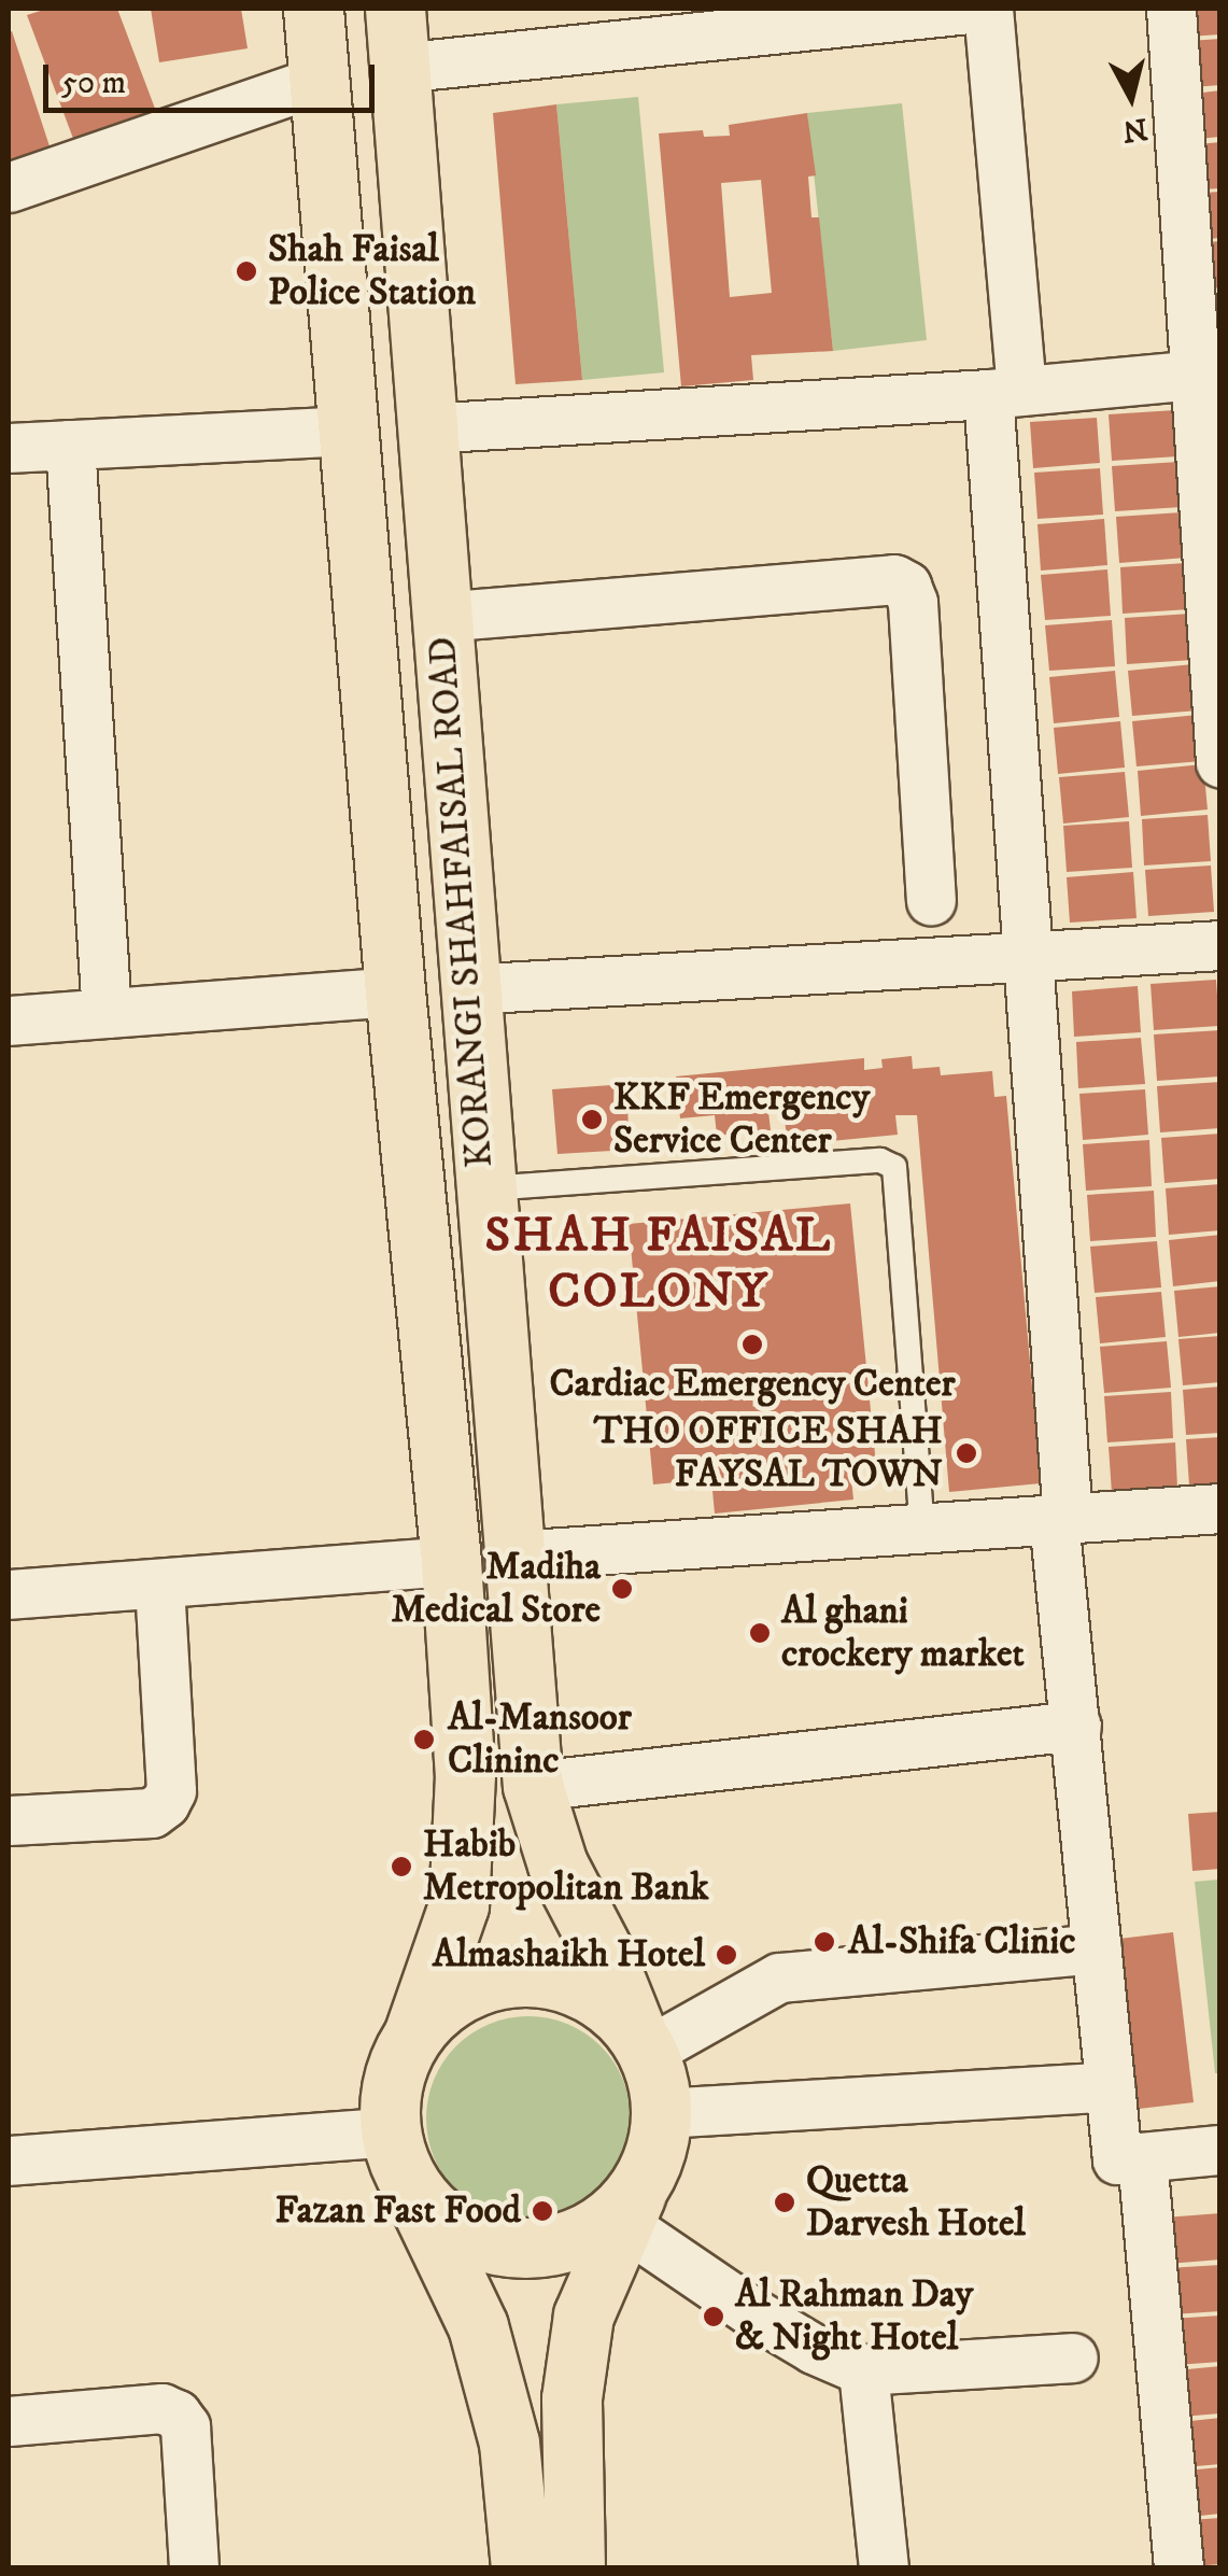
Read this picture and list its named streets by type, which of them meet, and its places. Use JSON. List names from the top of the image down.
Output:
{
  "streets": {
    "main road": ["KORANGI SHAHFAISAL ROAD"]
  },
  "districts": ["SHAH FAISAL COLONY"],
  "places": [
    "Shah Faisal Police Station",
    "KKF Emergency Service Center",
    "Cardiac Emergency Center",
    "THO OFFICE SHAH FAYSAL TOWN",
    "Madiha Medical Store",
    "Al ghani crockery market",
    "Al-Mansoor Clininc",
    "Habib Metropolitan Bank",
    "Al-Shifa Clinic",
    "Almashaikh Hotel",
    "Quetta Darvesh Hotel",
    "Fazan Fast Food",
    "Al Rahman Day & Night Hotel"
  ],
  "scale_bar": "50 m",
  "north": "bottom"
}
